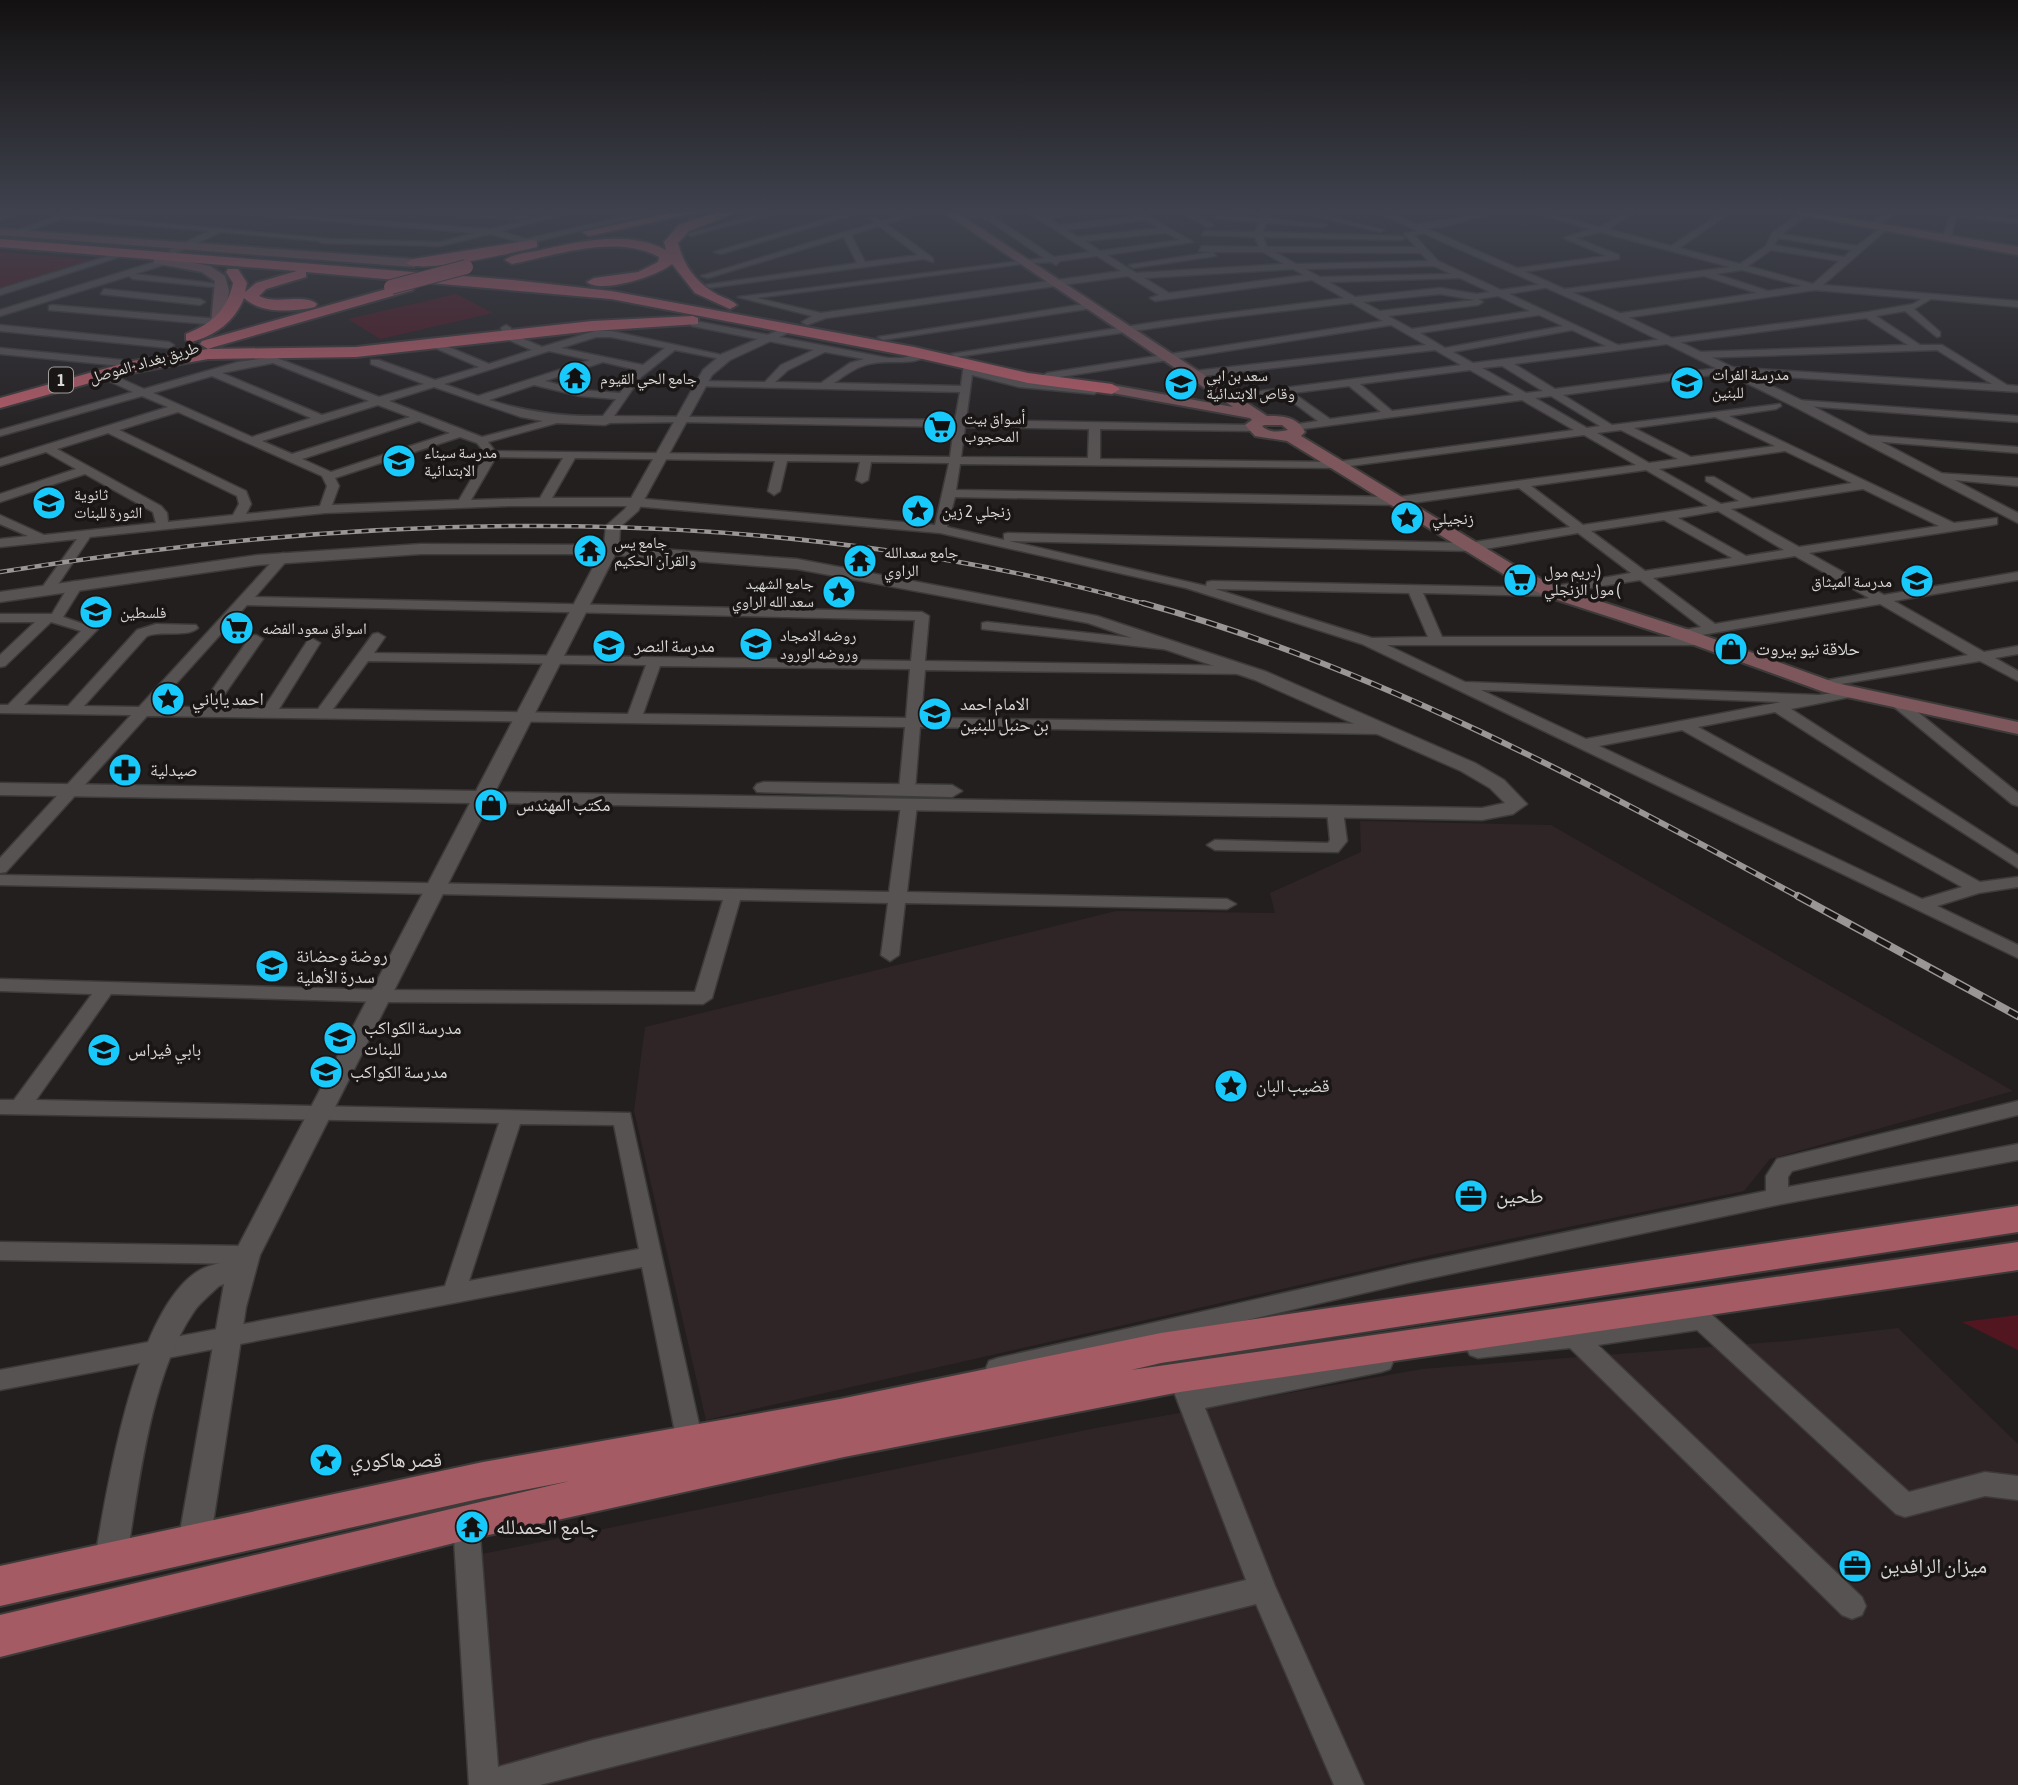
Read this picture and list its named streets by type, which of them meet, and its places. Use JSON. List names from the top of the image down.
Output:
{
  "streets": {
    "highway": ["طريق بغداد -الموصل", "1"]
  },
  "crossings": [
    ["طريق بغداد -الموصل", "1"]
  ],
  "places": {
    "temple": [
      "جامع الحي القيوم",
      "جامع يس والقرآن الحكيم",
      "جامع سعدالله الراوي",
      "جامع الحمدلله"
    ],
    "school or university": [
      "مدرسة الفرات للبنين",
      "سعد بن ابي وقاص الابتدائية",
      "مدرسة سيناء الابتدائية",
      "ثانوية الثورة للبنات",
      "مدرسة الميثاق",
      "فلسطين",
      "روضه الامجاد وروضه الورود",
      "مدرسة النصر",
      "الامام احمد بن حنبل للبنين",
      "روضة وحضانة سدرة الأهلية",
      "مدرسة الكواكب للبنات",
      "بابي فيراس",
      "مدرسة الكواكب"
    ],
    "supermarket": ["أسواق بيت المحجوب", "دريم مول) مول الزنجلي (", "اسواق سعود الفضه"],
    "place": [
      "زنجلي 2 زين",
      "زنجيلي",
      "جامع الشهيد سعد الله الراوي",
      "احمد ياباني",
      "قضيب البان",
      "قصر هاكوري"
    ],
    "shop": ["حلاقة نيو بيروت", "مكتب المهندس"],
    "pharmacy": ["صيدلية"],
    "office": ["طحين", "ميزان الرافدين"]
  }
}
